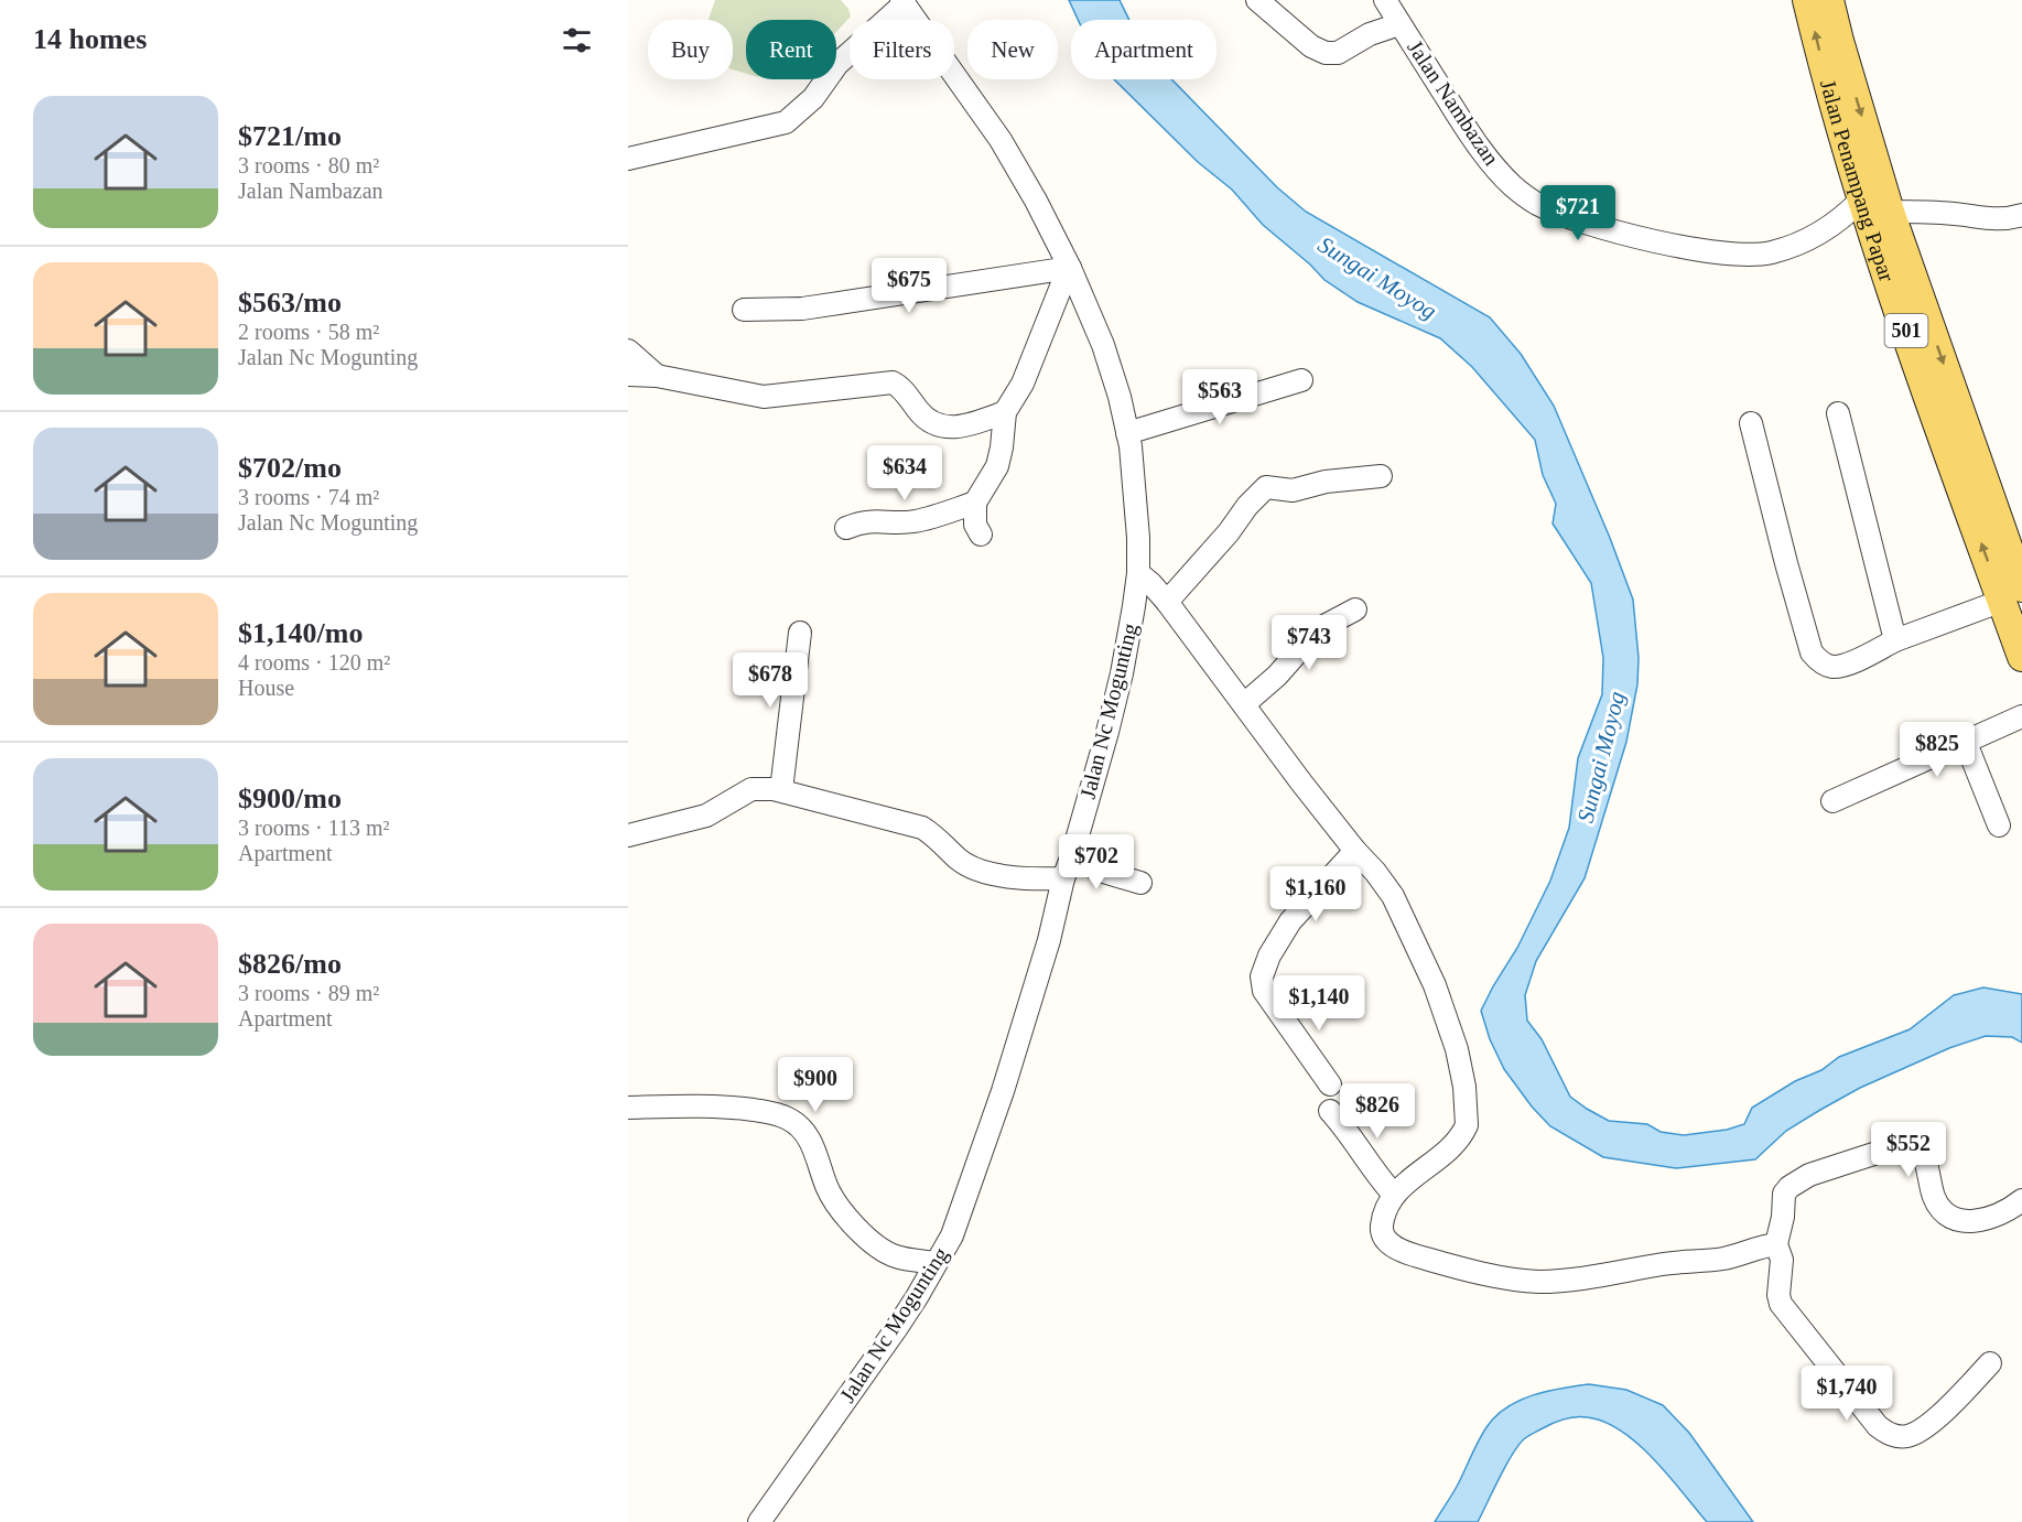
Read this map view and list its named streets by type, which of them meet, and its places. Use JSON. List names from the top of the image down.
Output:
{
  "streets": {
    "main road": ["Jalan Penampang Papar", "501"],
    "street": ["Jalan Nambazan", "Jalan Nc Mogunting"]
  },
  "crossings": [
    ["Jalan Nambazan", "Jalan Penampang Papar"]
  ],
  "water": ["Sungai Moyog"],
  "page": {
    "heading": "14 homes",
    "chip": [
      "Buy",
      "Rent",
      "Filters",
      "New",
      "Apartment"
    ],
    "list": [
      {
        "name": "$721/mo",
        "note": "3 rooms · 80 m² · Jalan Nambazan"
      },
      {
        "name": "$563/mo",
        "note": "2 rooms · 58 m² · Jalan Nc Mogunting"
      },
      {
        "name": "$702/mo",
        "note": "3 rooms · 74 m² · Jalan Nc Mogunting"
      },
      {
        "name": "$1,140/mo",
        "note": "4 rooms · 120 m² · House"
      },
      {
        "name": "$900/mo",
        "note": "3 rooms · 113 m² · Apartment"
      },
      {
        "name": "$826/mo",
        "note": "3 rooms · 89 m² · Apartment"
      }
    ],
    "price": [
      "$721",
      "$675",
      "$563",
      "$634",
      "$743",
      "$678",
      "$825",
      "$702",
      "$1,160",
      "$1,140",
      "$900",
      "$826",
      "$552",
      "$1,740"
    ]
  }
}
